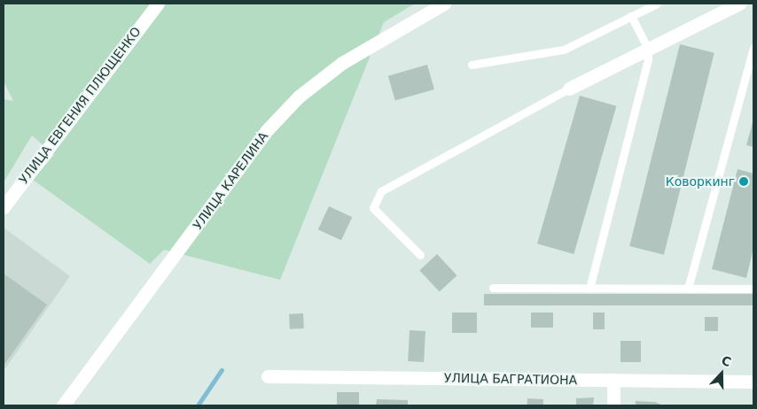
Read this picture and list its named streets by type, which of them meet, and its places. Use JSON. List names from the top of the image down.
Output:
{
  "streets": {
    "street": ["УЛИЦА ЕВГЕНИЯ ПЛЮЩЕНКО", "УЛИЦА КАРЕЛИНА", "УЛИЦА БАГРАТИОНА"]
  },
  "places": ["Коворкинг"],
  "north": "top"
}
